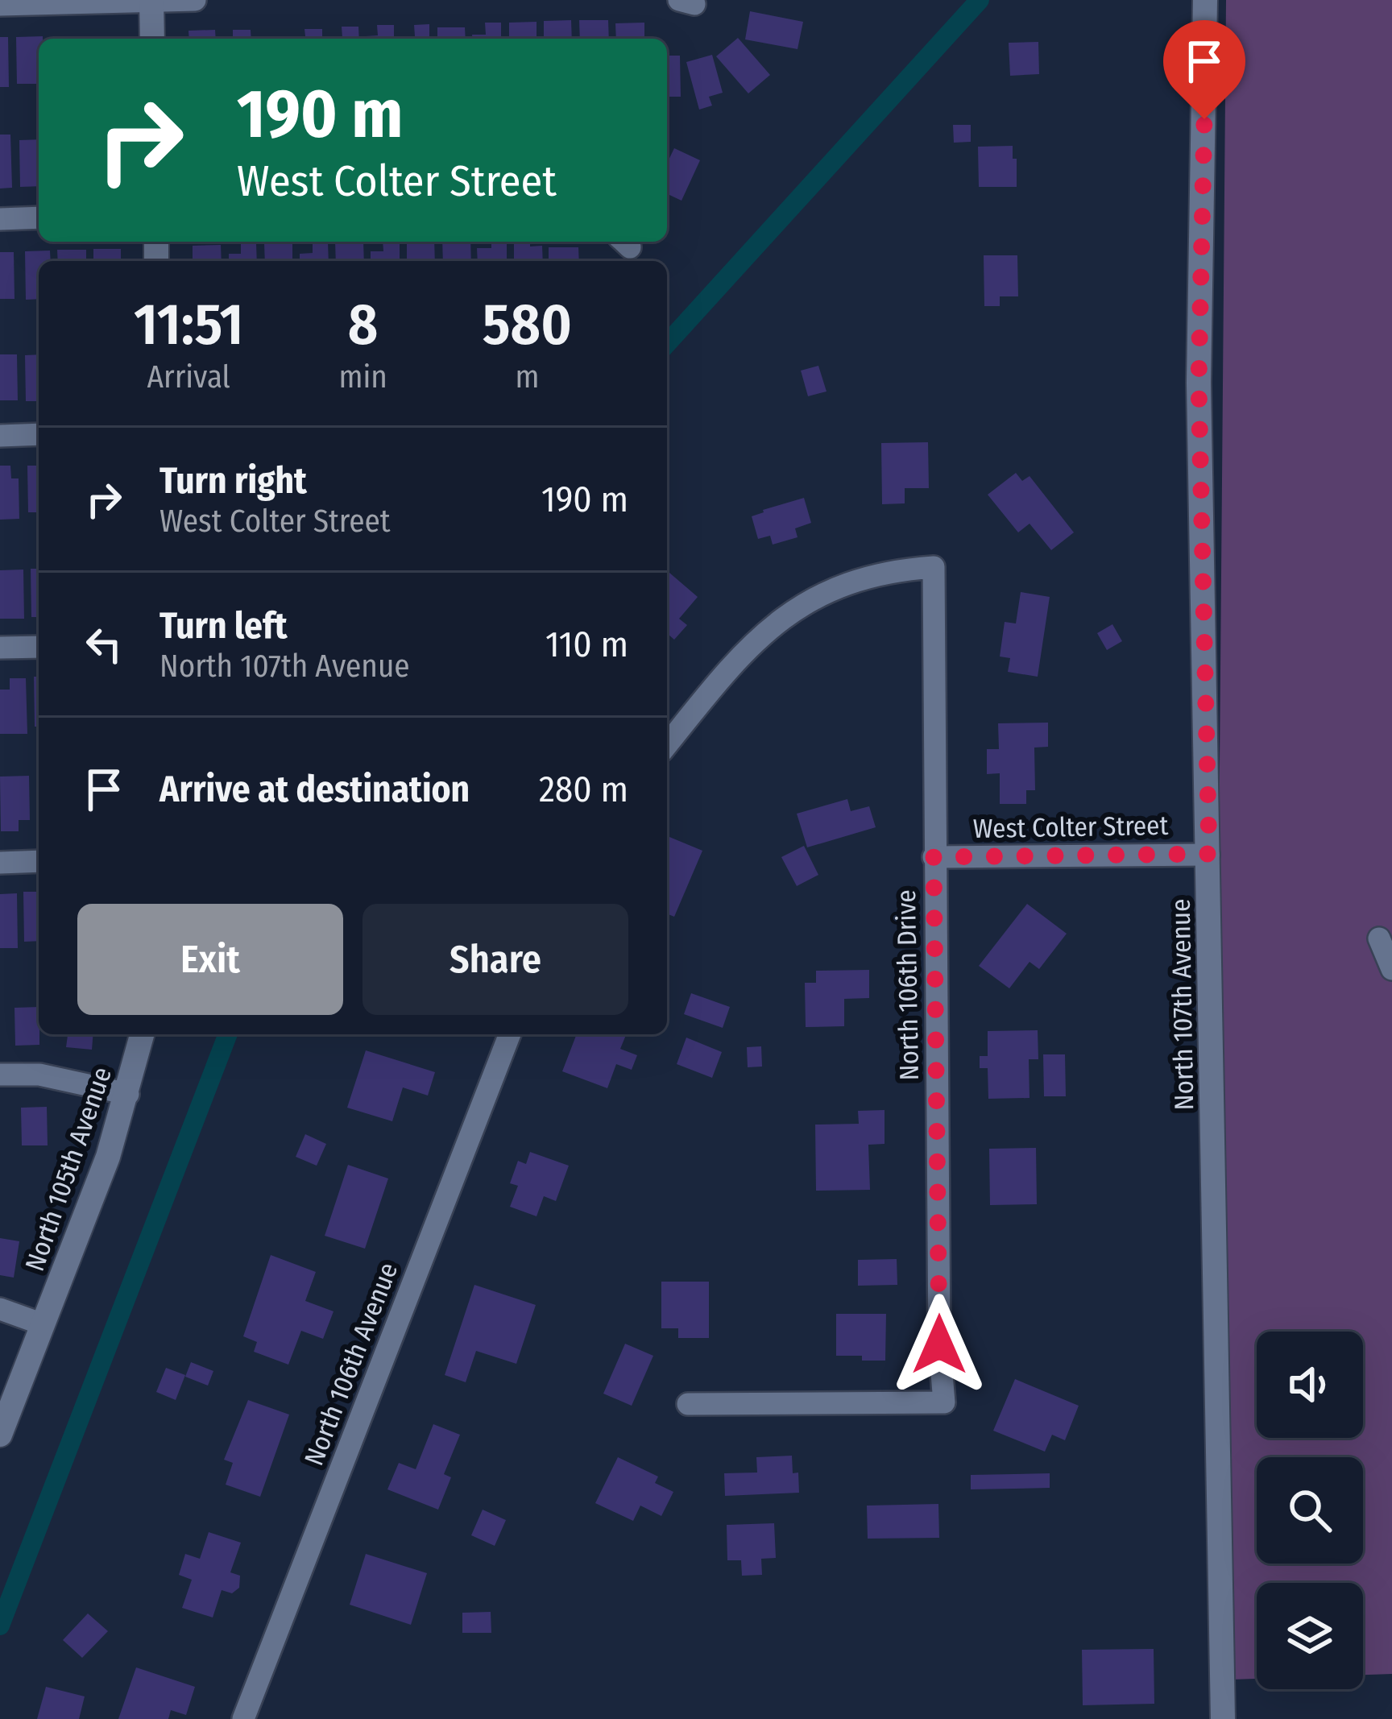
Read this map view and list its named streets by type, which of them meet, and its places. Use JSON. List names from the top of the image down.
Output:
{
  "streets": {
    "street": [
      "West Colter Street",
      "North 106th Drive",
      "North 107th Avenue",
      "North 105th Avenue",
      "North 106th Avenue"
    ]
  },
  "crossings": [
    ["West Colter Street", "North 106th Drive"],
    ["West Colter Street", "North 107th Avenue"]
  ],
  "page": {
    "turn": ["190 m", "West Colter Street"],
    "eta": [
      "11:51",
      "Arrival",
      "8",
      "min",
      "580",
      "m"
    ],
    "list": [
      {
        "name": "Turn right",
        "note": "West Colter Street",
        "value": "190 m"
      },
      {
        "name": "Turn left",
        "note": "North 107th Avenue",
        "value": "110 m"
      },
      {
        "name": "Arrive at destination",
        "value": "280 m"
      }
    ],
    "buttons": ["Exit", "Share"]
  }
}
